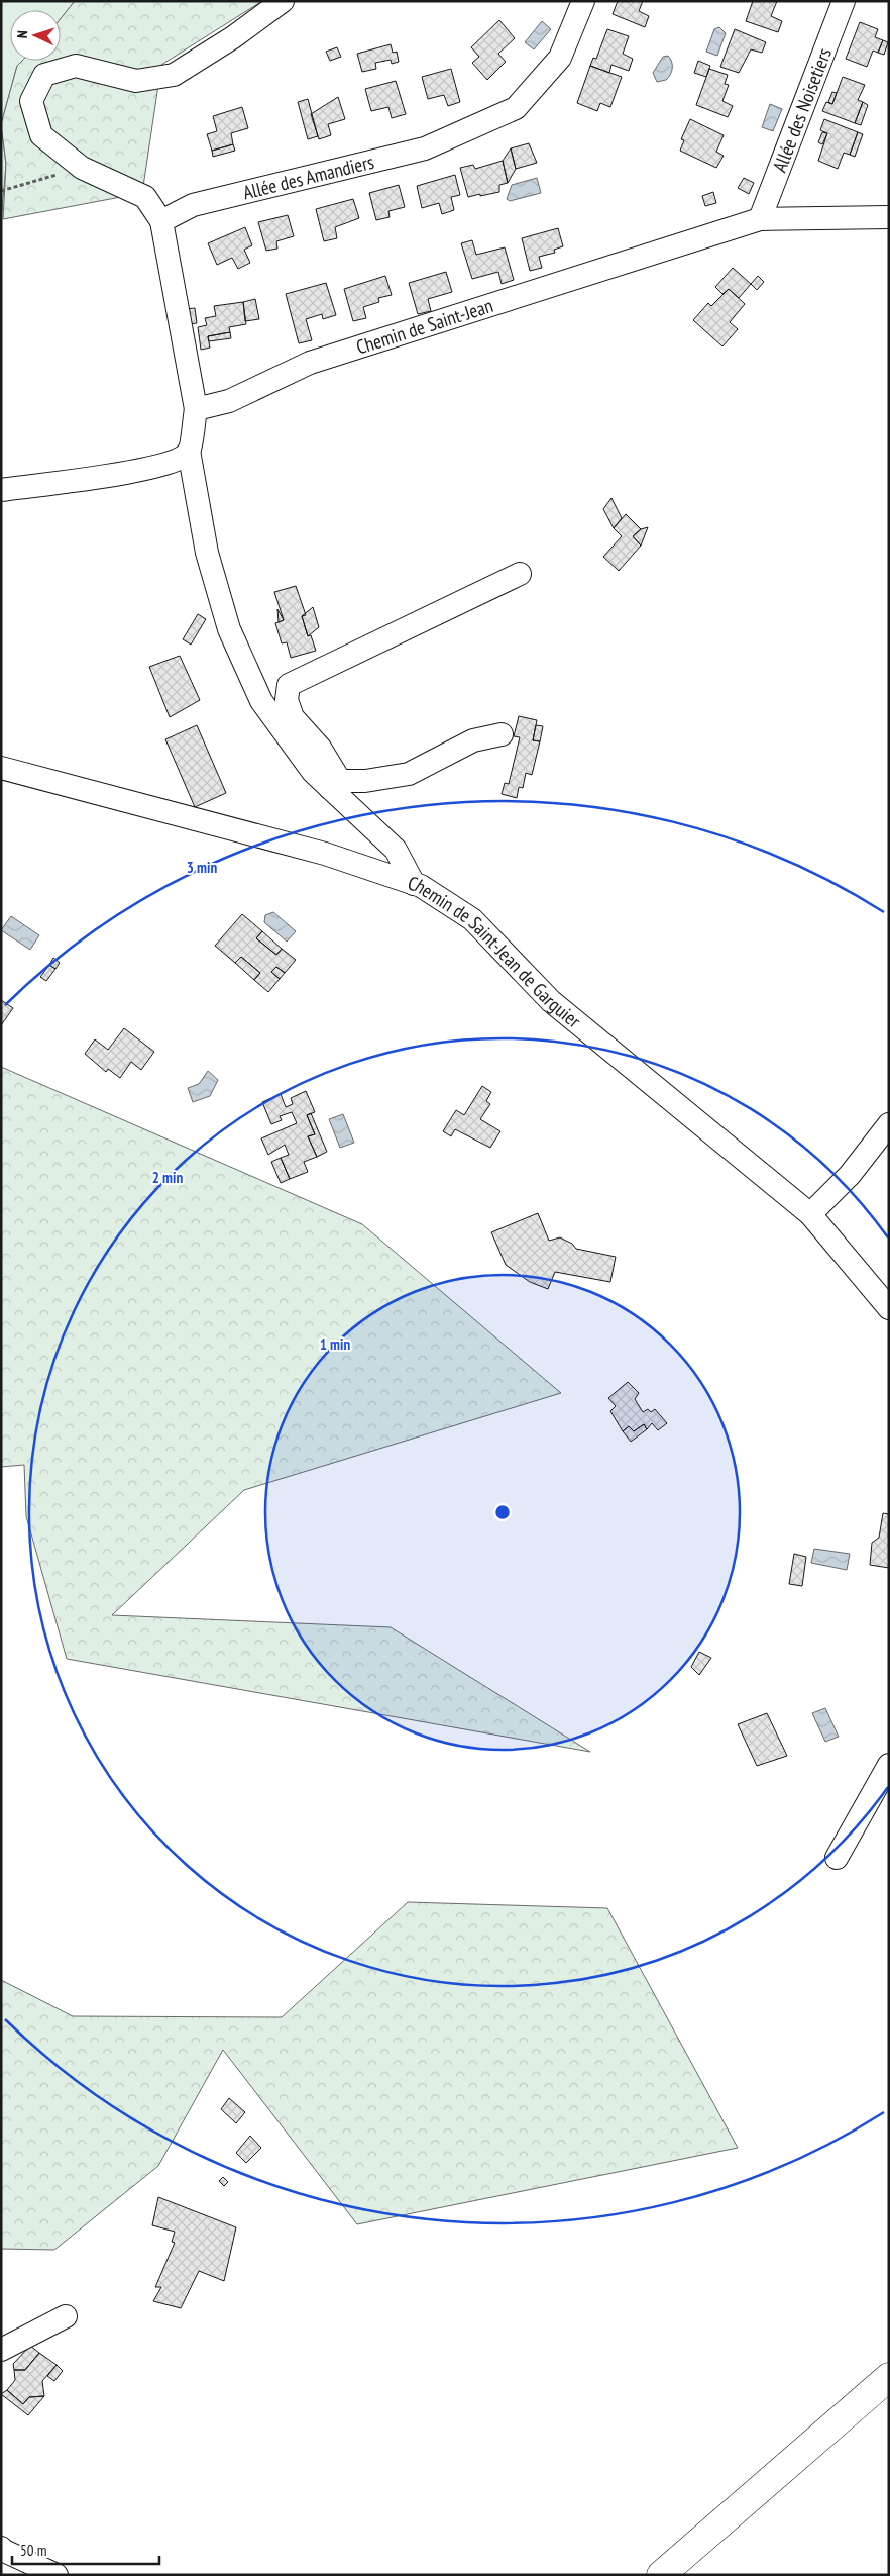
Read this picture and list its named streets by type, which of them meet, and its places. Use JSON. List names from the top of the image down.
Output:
{
  "streets": {
    "street": [
      "Allée des Noisetiers",
      "Allée des Amandiers",
      "Chemin de Saint-Jean",
      "Chemin de Saint-Jean de Garguier"
    ]
  },
  "crossings": [
    ["Allée des Noisetiers", "Chemin de Saint-Jean"]
  ],
  "scale_bar": "50 m",
  "north": "left",
  "rings": ["3 min", "2 min", "1 min"]
}
